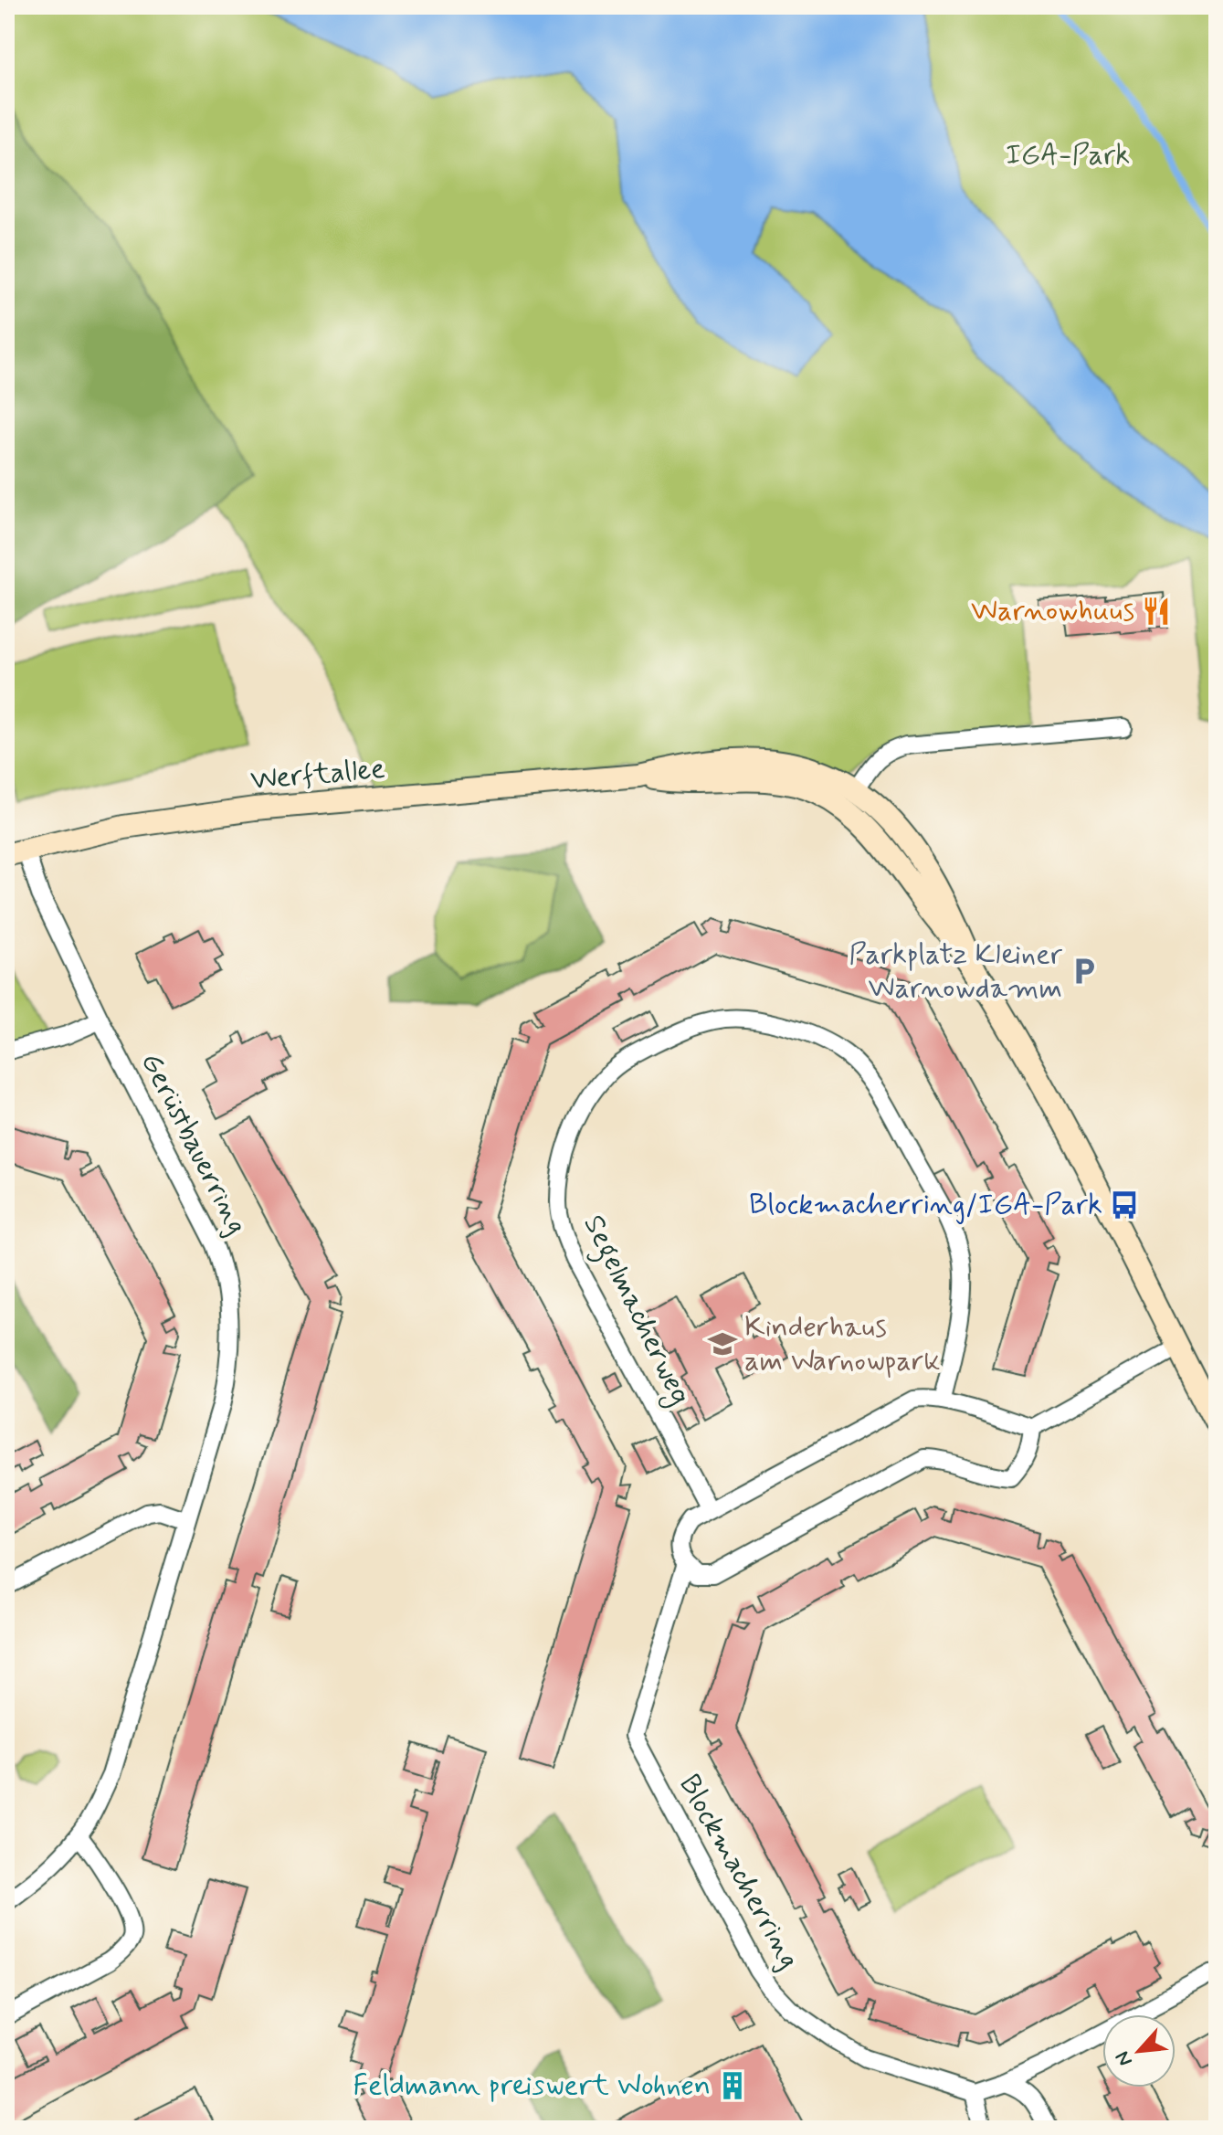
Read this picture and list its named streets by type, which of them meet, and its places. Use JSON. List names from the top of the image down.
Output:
{
  "streets": {
    "street": [
      "Werftallee",
      "Gerüstbauerring",
      "Segelmacherweg",
      "Blockmacherring"
    ]
  },
  "crossings": [
    ["Werftallee", "Gerüstbauerring"],
    ["Segelmacherweg", "Blockmacherring"]
  ],
  "parks": ["IGA-Park"],
  "places": {
    "restaurant": ["Warnowhuus"],
    "parking": ["Parkplatz Kleiner Warnowdamm"],
    "bus stop": ["Blockmacherring/IGA-Park"],
    "school or university": ["Kinderhaus am Warnowpark"],
    "building": ["Feldmann preiswert Wohnen"]
  },
  "north": "bottom left"
}
